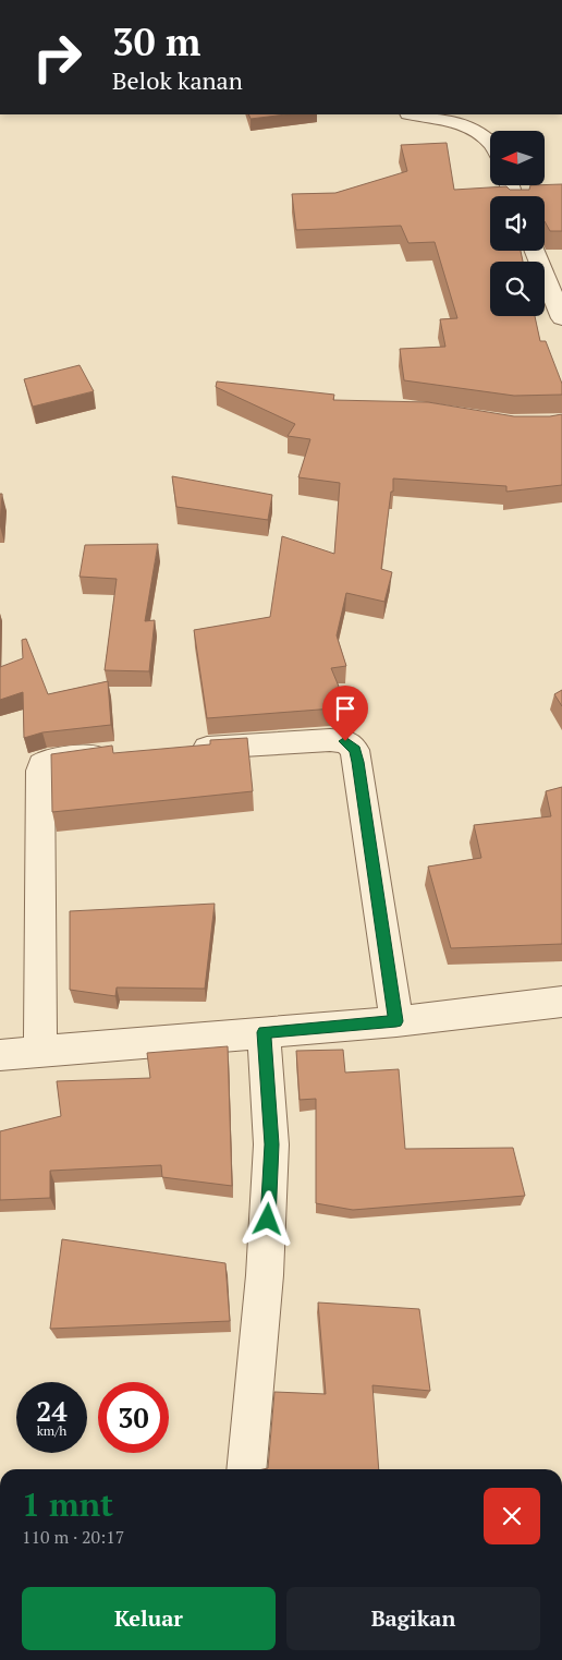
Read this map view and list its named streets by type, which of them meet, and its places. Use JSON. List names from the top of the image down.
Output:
{
  "north": "left",
  "page": {
    "turn": ["30 m", "Belok kanan"],
    "speed": "24 km/h",
    "limit": "30",
    "heading": ["1 mnt", "110 m · 20:17"],
    "buttons": ["Keluar", "Bagikan"]
  }
}
